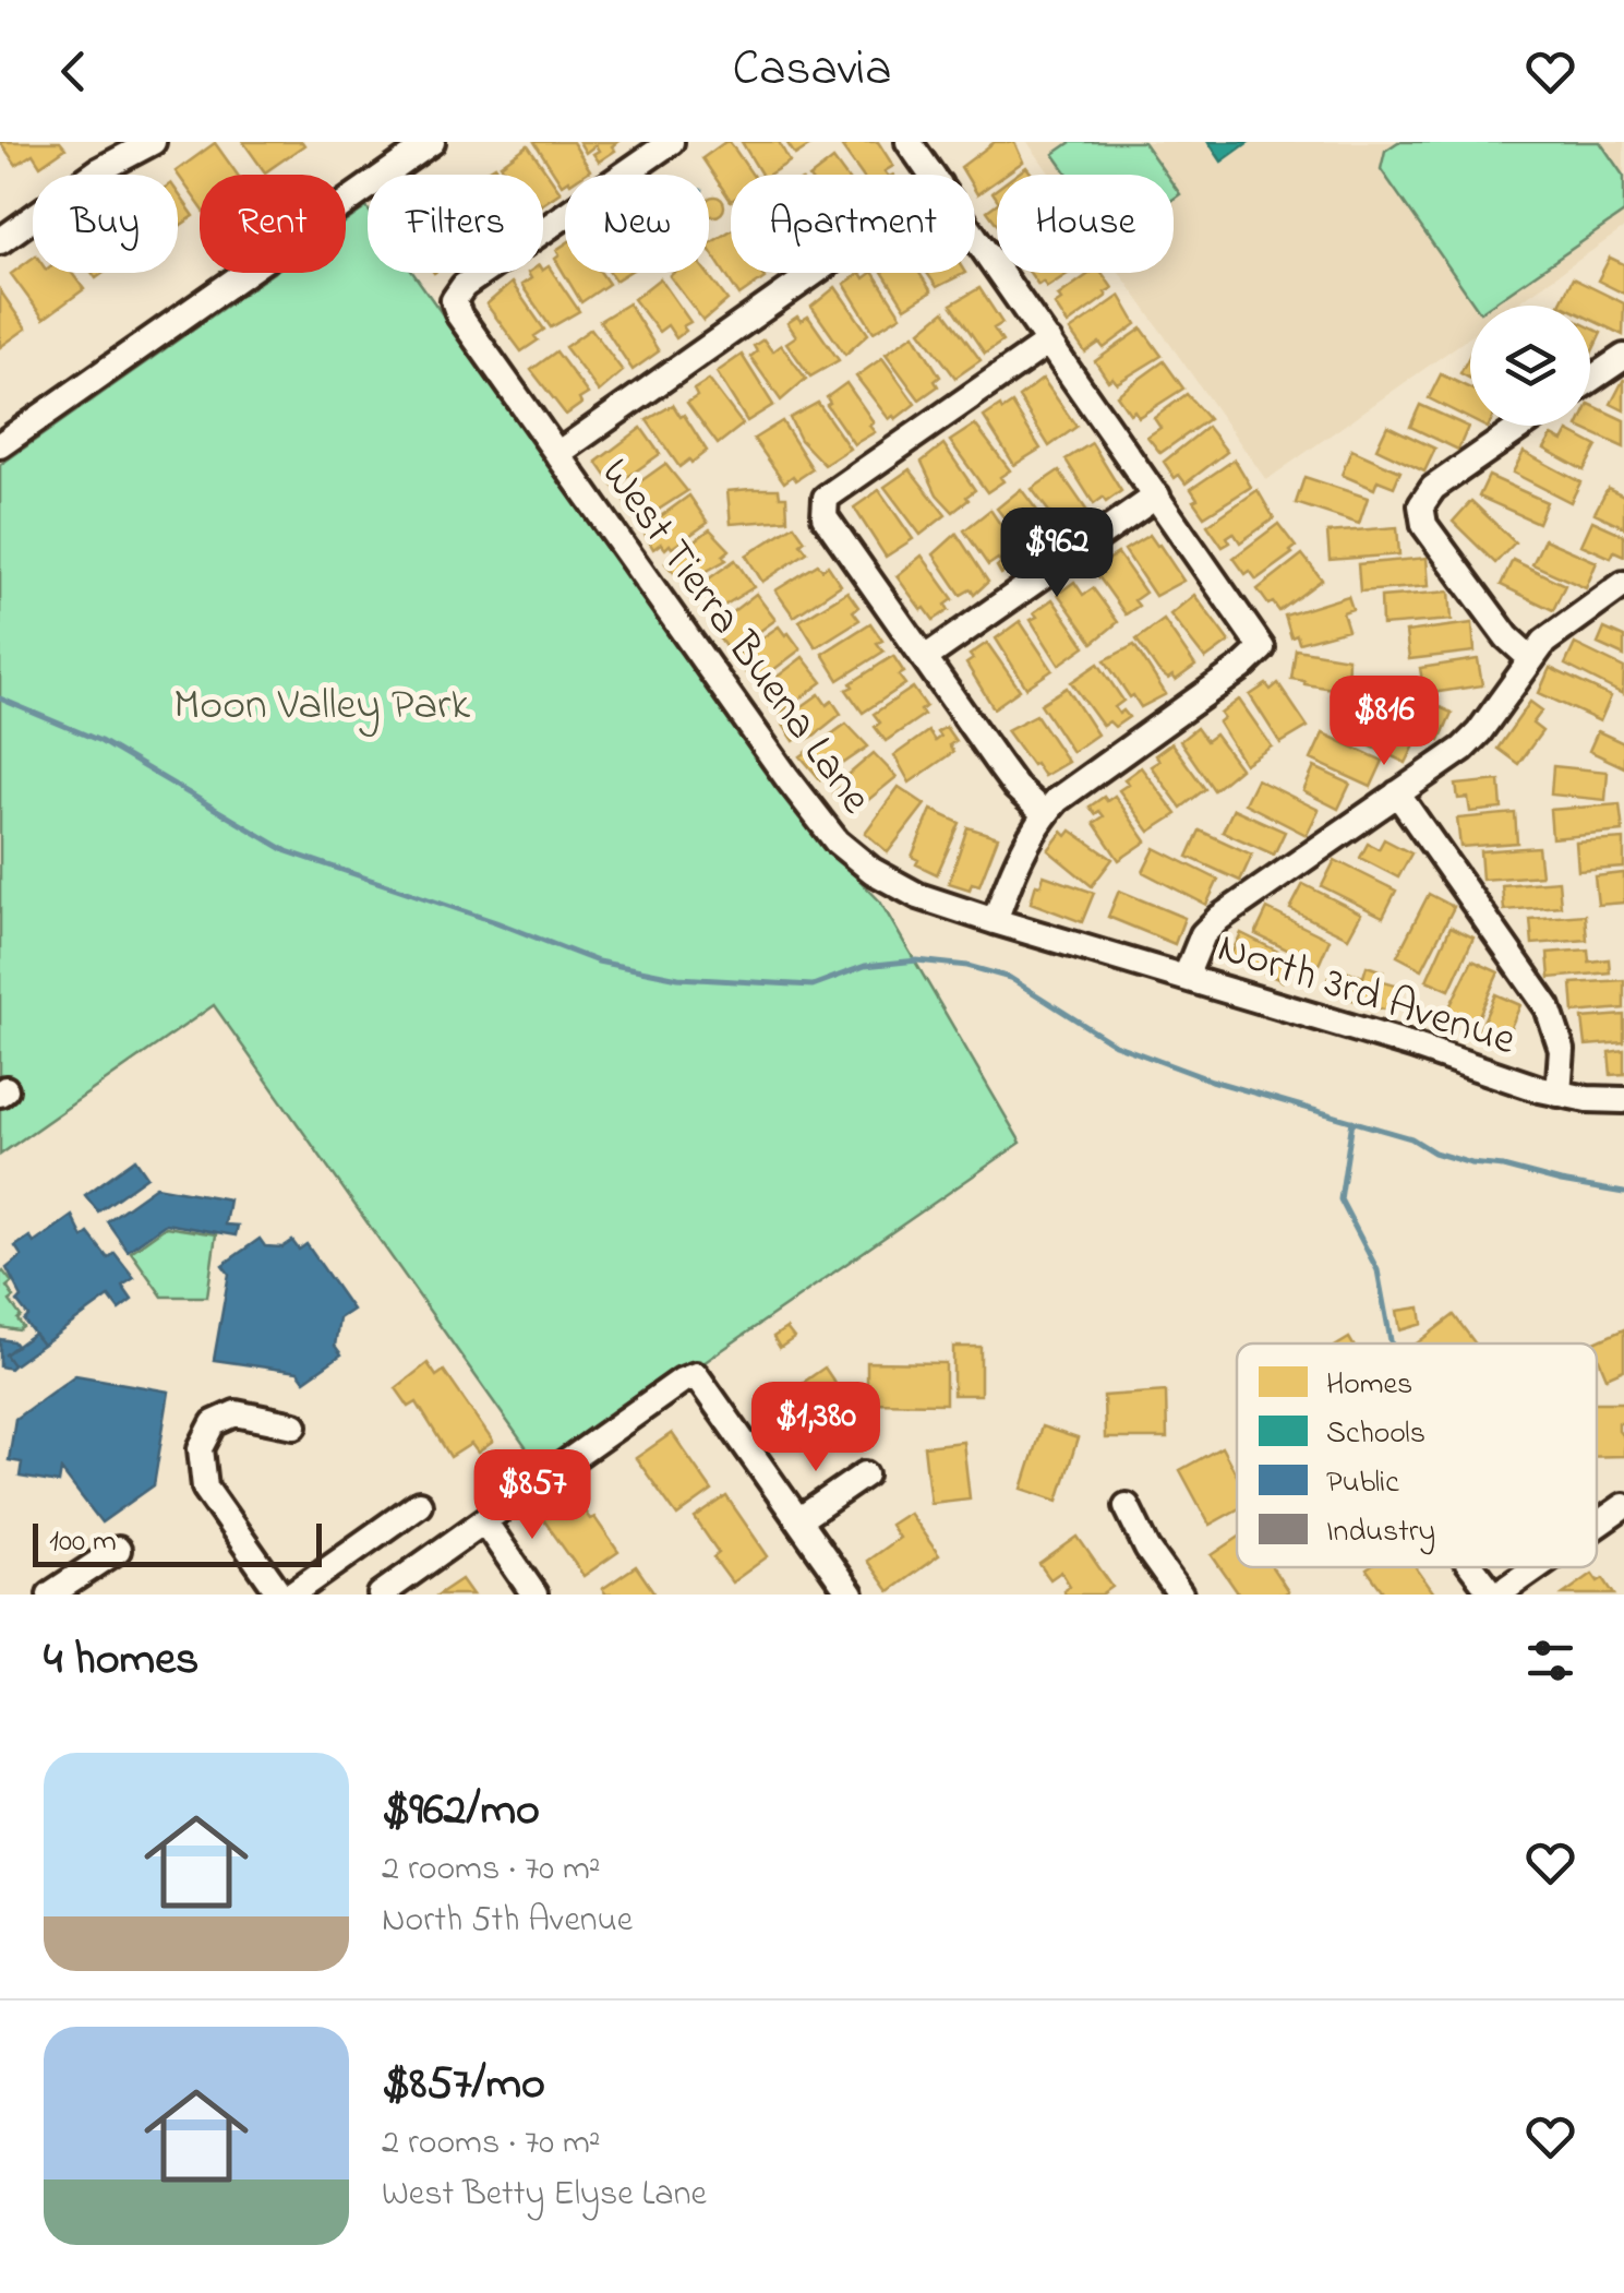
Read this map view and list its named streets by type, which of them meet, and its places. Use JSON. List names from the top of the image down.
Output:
{
  "streets": {
    "street": ["West Tierra Buena Lane", "North 3rd Avenue"]
  },
  "crossings": [
    ["West Tierra Buena Lane", "North 3rd Avenue"]
  ],
  "parks": ["Moon Valley Park"],
  "legend": [
    "Homes",
    "Schools",
    "Public",
    "Industry"
  ],
  "scale_bar": "100 m",
  "page": {
    "header": "Casavia",
    "chip": [
      "Buy",
      "Rent",
      "Filters",
      "New",
      "Apartment",
      "House"
    ],
    "price": [
      "$962",
      "$816",
      "$1,380",
      "$857"
    ],
    "scale": "100 m",
    "heading": "4 homes",
    "list": [
      {
        "name": "$962/mo",
        "note": "2 rooms · 70 m² · North 5th Avenue"
      },
      {
        "name": "$857/mo",
        "note": "2 rooms · 70 m² · West Betty Elyse Lane"
      }
    ]
  }
}
